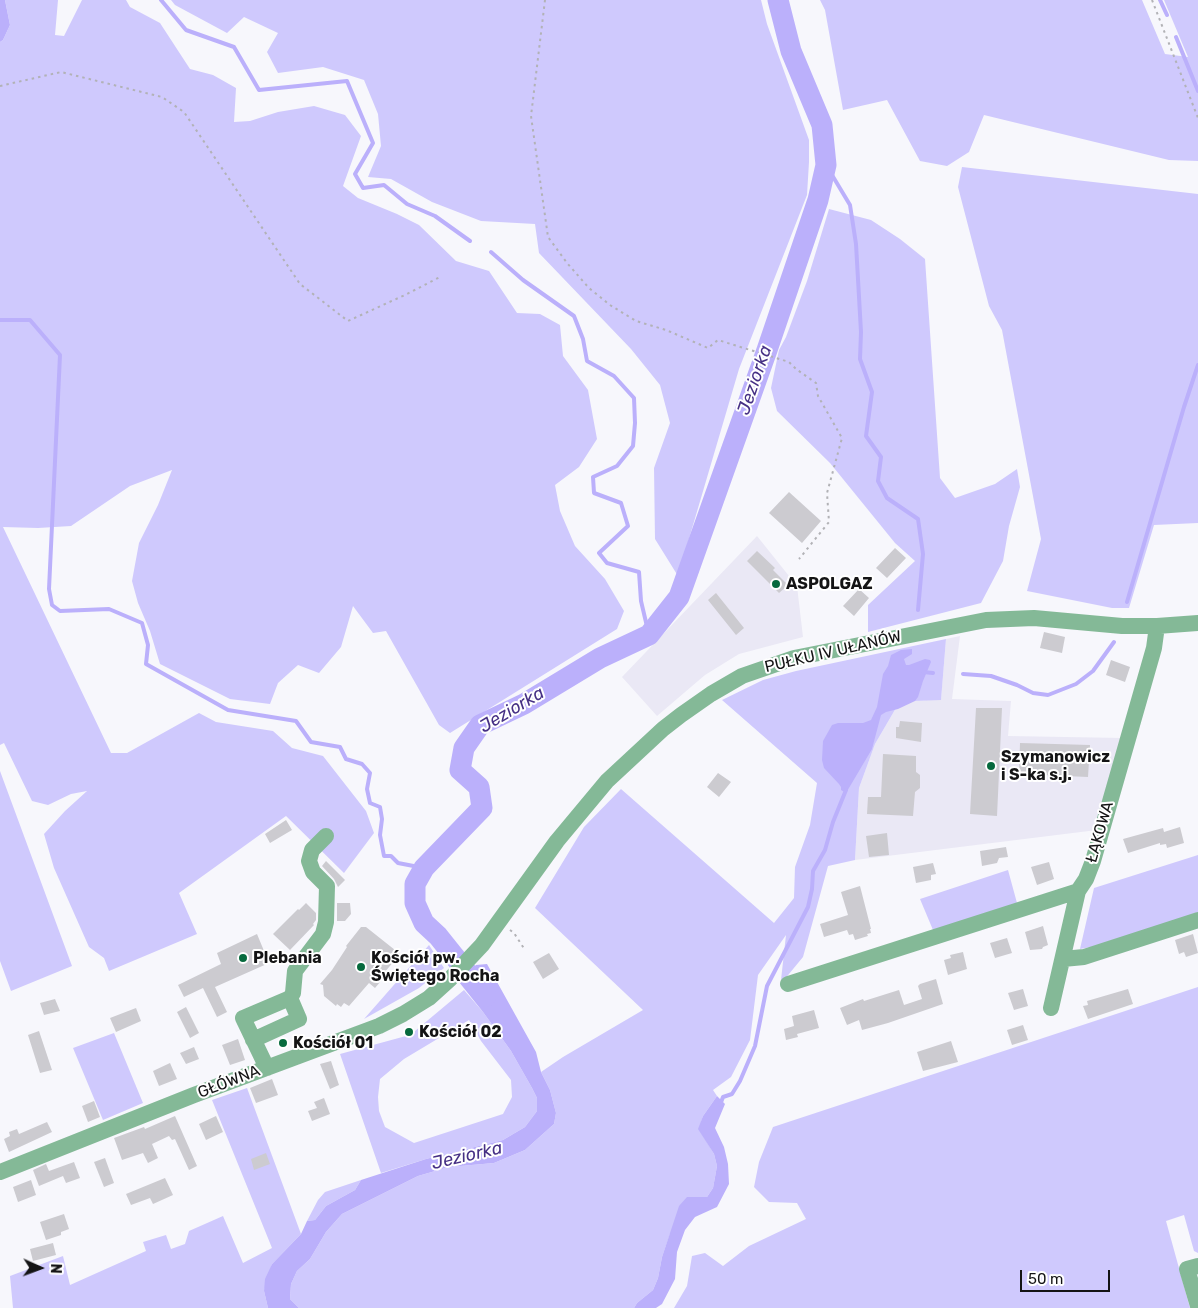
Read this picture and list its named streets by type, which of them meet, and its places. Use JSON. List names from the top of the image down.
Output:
{
  "streets": {
    "street": ["PUŁKU IV UŁANÓW", "ŁĄKOWA", "GŁÓWNA"]
  },
  "crossings": [
    ["PUŁKU IV UŁANÓW", "ŁĄKOWA"],
    ["PUŁKU IV UŁANÓW", "GŁÓWNA"]
  ],
  "water": ["Jeziorka"],
  "places": [
    "ASPOLGAZ",
    "Szymanowicz i S-ka s.j.",
    "Plebania",
    "Kościół pw. Świętego Rocha",
    "Kościół 02",
    "Kościół 01"
  ],
  "scale_bar": "50 m",
  "north": "right"
}
